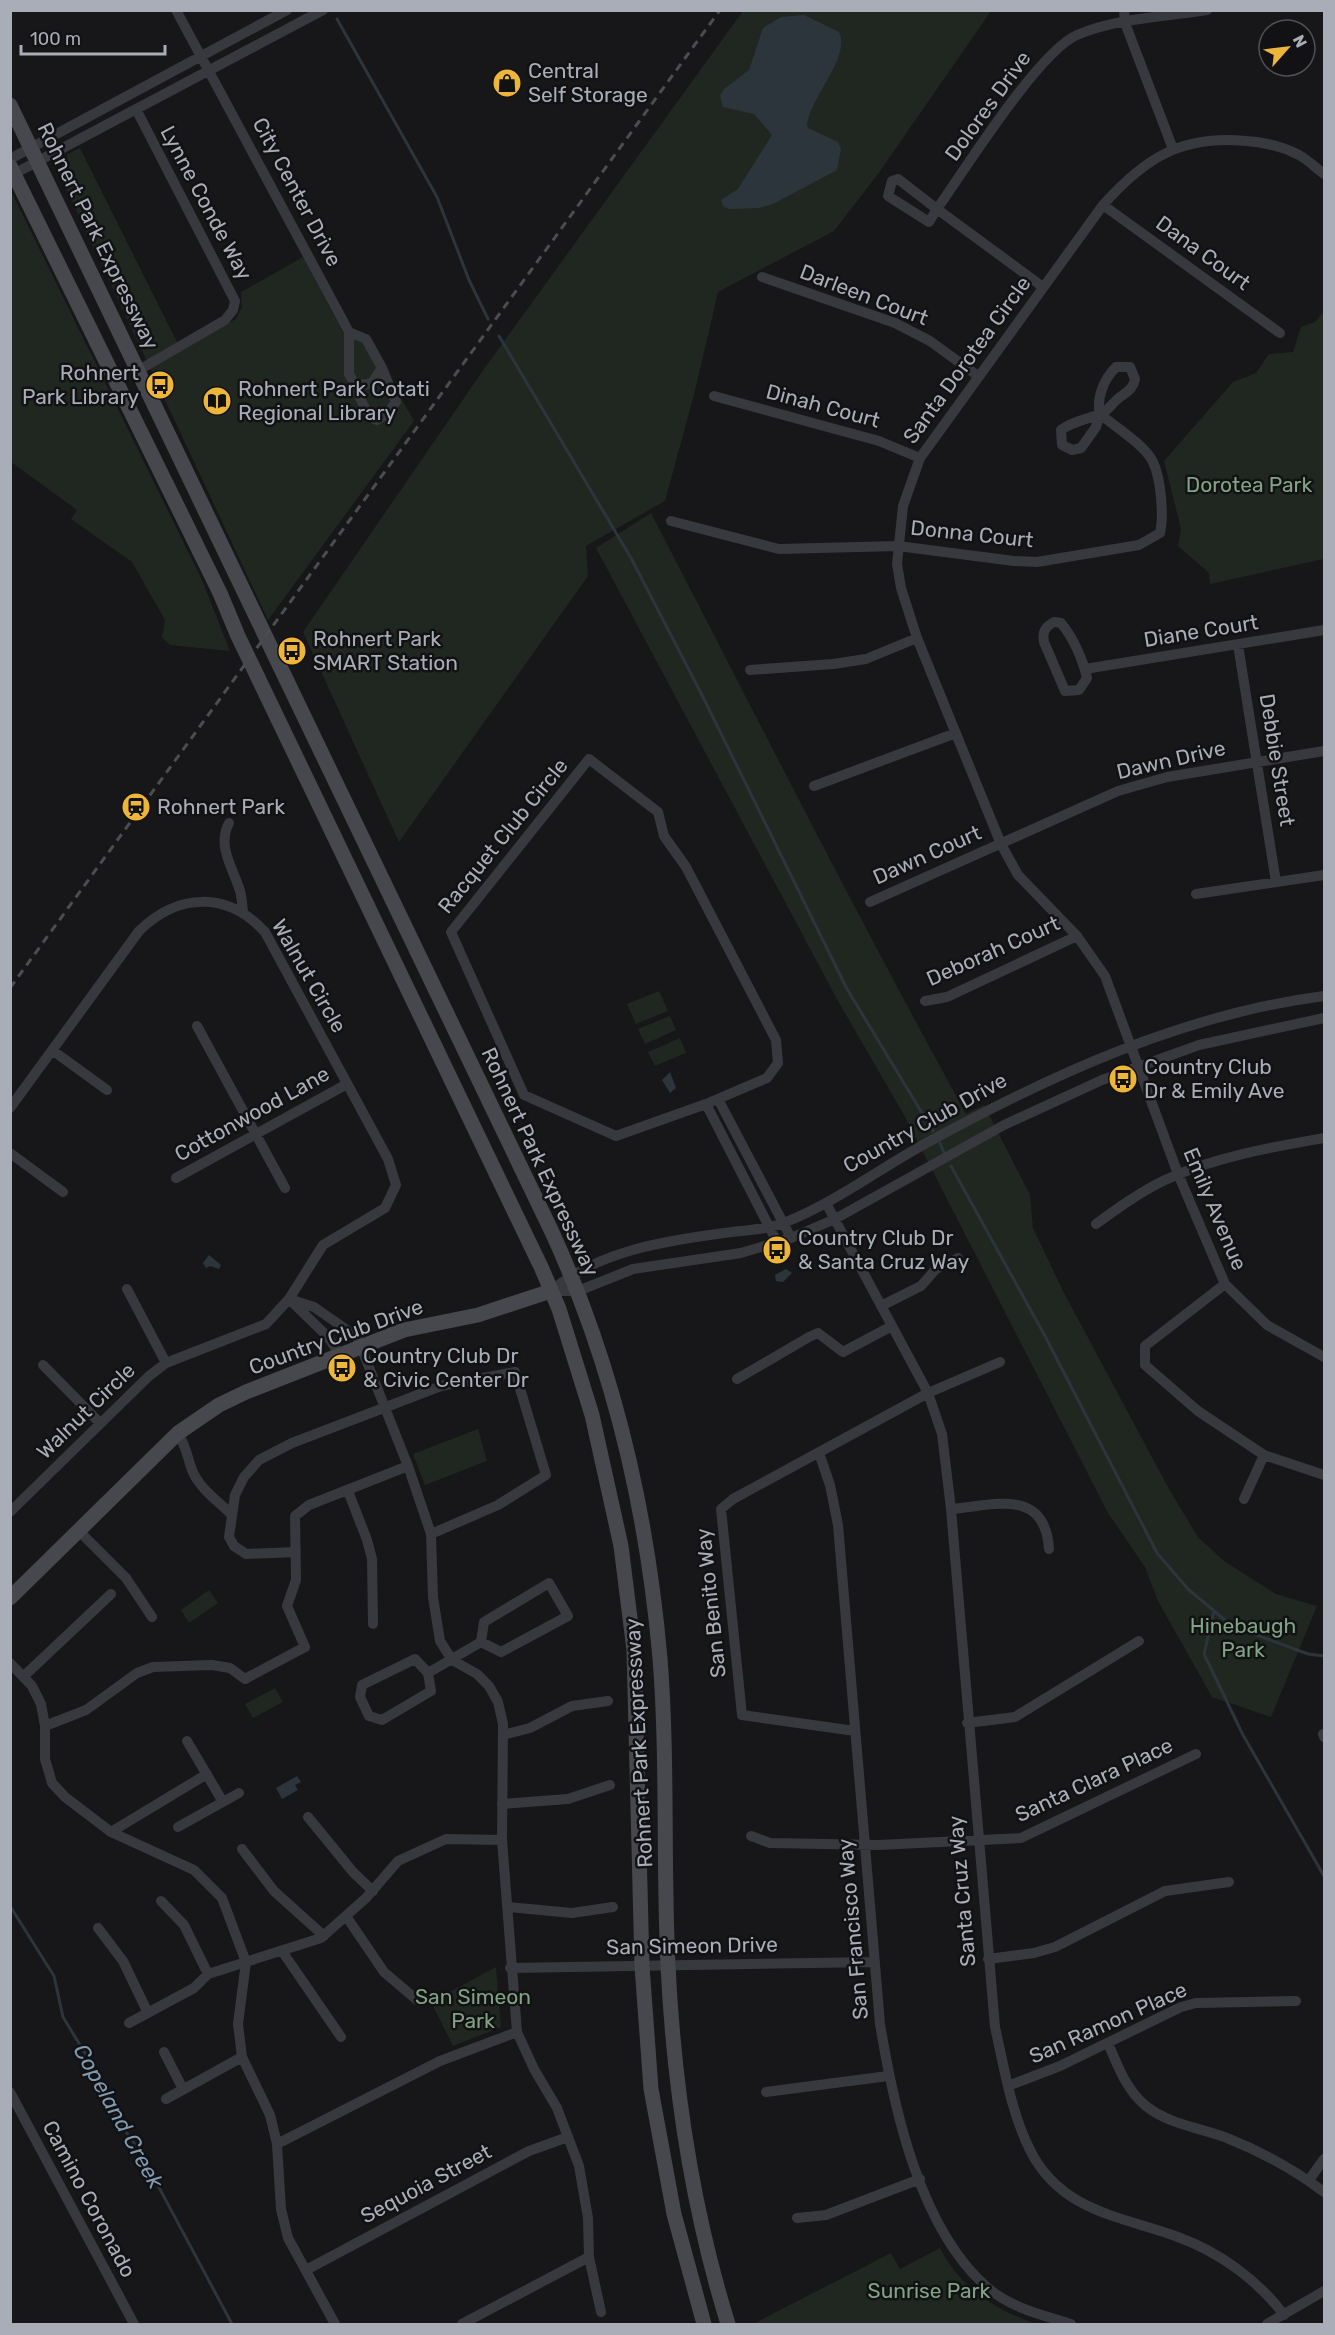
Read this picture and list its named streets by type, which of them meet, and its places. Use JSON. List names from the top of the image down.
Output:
{
  "streets": {
    "main road": ["Rohnert Park Expressway", "Country Club Drive"],
    "street": [
      "Dolores Drive",
      "City Center Drive",
      "Lynne Conde Way",
      "Dana Court",
      "Darleen Court",
      "Santa Dorotea Circle",
      "Dinah Court",
      "Donna Court",
      "Diane Court",
      "Dawn Drive",
      "Debbie Street",
      "Racquet Club Circle",
      "Dawn Court",
      "Deborah Court",
      "Walnut Circle",
      "Cottonwood Lane",
      "Emily Avenue",
      "San Benito Way",
      "Santa Clara Place",
      "Santa Cruz Way",
      "San Francisco Way",
      "San Simeon Drive",
      "San Ramon Place",
      "Sequoia Street",
      "Camino Coronado"
    ]
  },
  "crossings": [
    ["Lynne Conde Way", "Rohnert Park Expressway"],
    ["Rohnert Park Expressway", "Country Club Drive"],
    ["Rohnert Park Expressway", "San Simeon Drive"],
    ["Dana Court", "Santa Dorotea Circle"],
    ["Darleen Court", "Santa Dorotea Circle"],
    ["Santa Dorotea Circle", "Dinah Court"],
    ["Santa Dorotea Circle", "Donna Court"],
    ["Santa Dorotea Circle", "Dawn Drive"],
    ["Santa Dorotea Circle", "Dawn Court"],
    ["Santa Dorotea Circle", "Deborah Court"],
    ["Santa Dorotea Circle", "Country Club Drive"],
    ["Santa Dorotea Circle", "Emily Avenue"],
    ["Diane Court", "Debbie Street"],
    ["Dawn Drive", "Debbie Street"],
    ["Dawn Drive", "Dawn Court"],
    ["Walnut Circle", "Cottonwood Lane"],
    ["Country Club Drive", "Emily Avenue"],
    ["Country Club Drive", "Santa Cruz Way"],
    ["San Benito Way", "Santa Cruz Way"],
    ["San Benito Way", "San Francisco Way"],
    ["Santa Clara Place", "Santa Cruz Way"],
    ["Santa Clara Place", "San Francisco Way"],
    ["Santa Cruz Way", "San Ramon Place"],
    ["San Francisco Way", "San Simeon Drive"]
  ],
  "water": ["Copeland Creek"],
  "parks": [
    "Dorotea Park",
    "Hinebaugh Park",
    "San Simeon Park",
    "Sunrise Park"
  ],
  "places": {
    "shop": ["Central Self Storage"],
    "bus stop": [
      "Rohnert Park Library",
      "Rohnert Park SMART Station",
      "Country Club Dr & Emily Ave",
      "Country Club Dr & Santa Cruz Way",
      "Country Club Dr & Civic Center Dr"
    ],
    "library": ["Rohnert Park Cotati Regional Library"],
    "station": ["Rohnert Park"]
  },
  "scale_bar": "100 m",
  "north": "top right"
}
